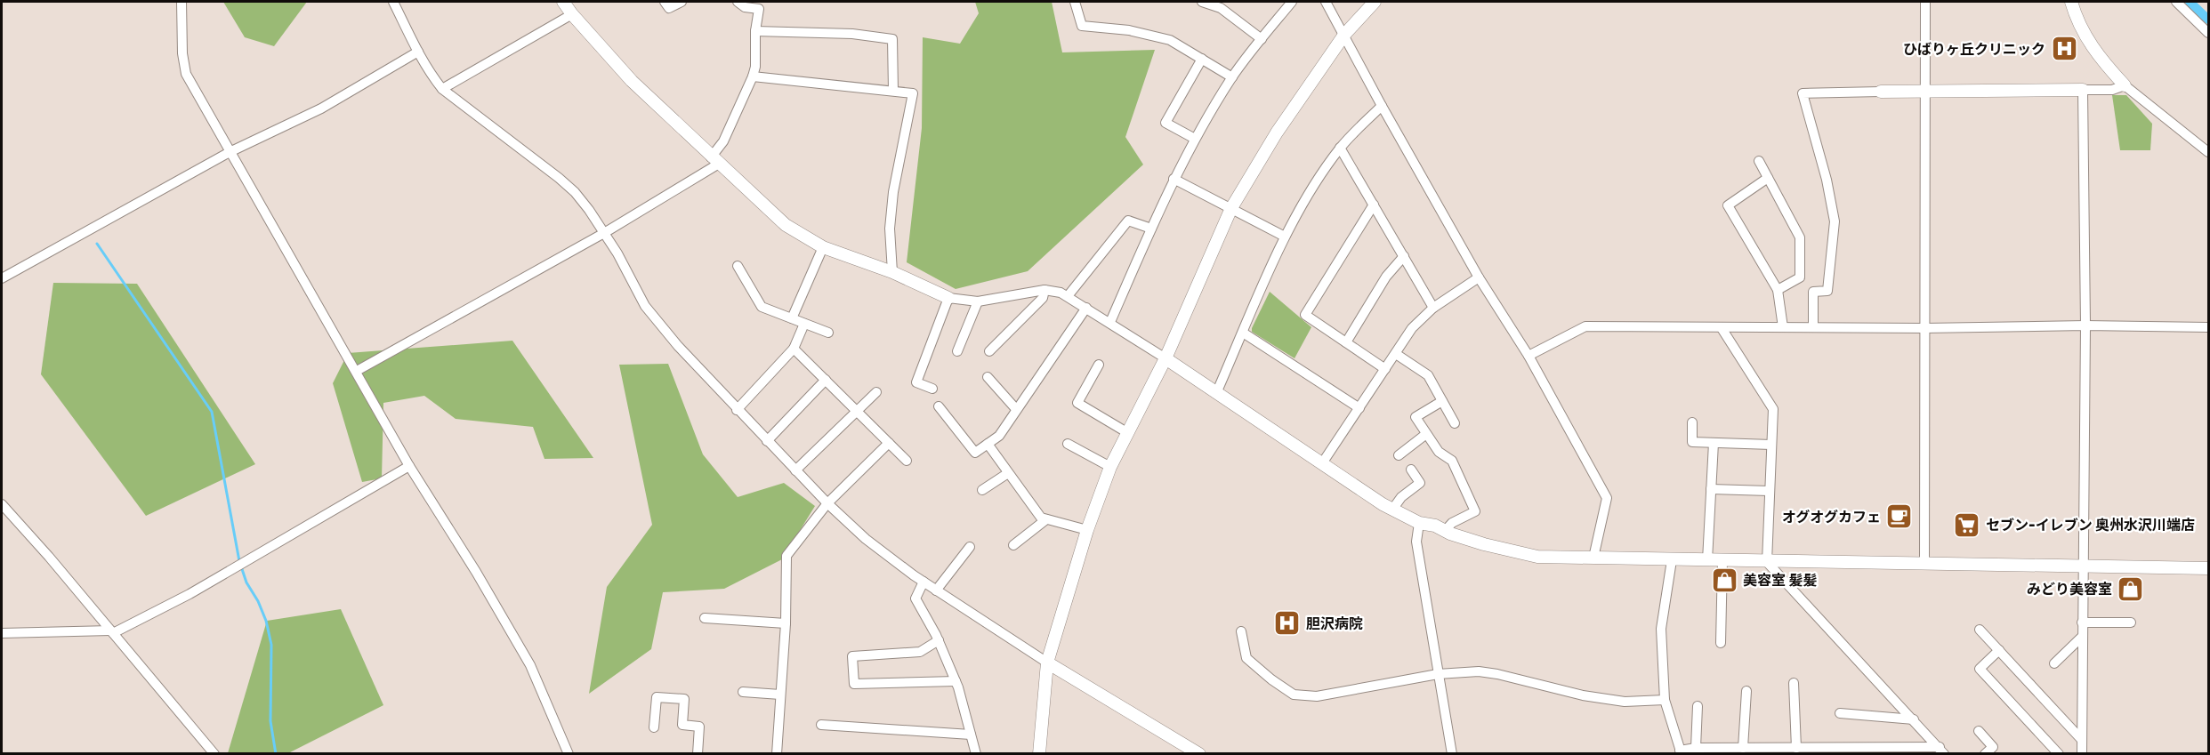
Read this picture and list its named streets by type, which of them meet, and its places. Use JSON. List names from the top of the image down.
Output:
{
  "places": {
    "hospital": ["ひばりヶ丘クリニック", "胆沢病院"],
    "cafe": ["オグオグカフェ"],
    "supermarket": ["セブン-イレブン 奥州水沢川端店"],
    "shop": ["美容室 髪髪", "みどり美容室"]
  }
}
